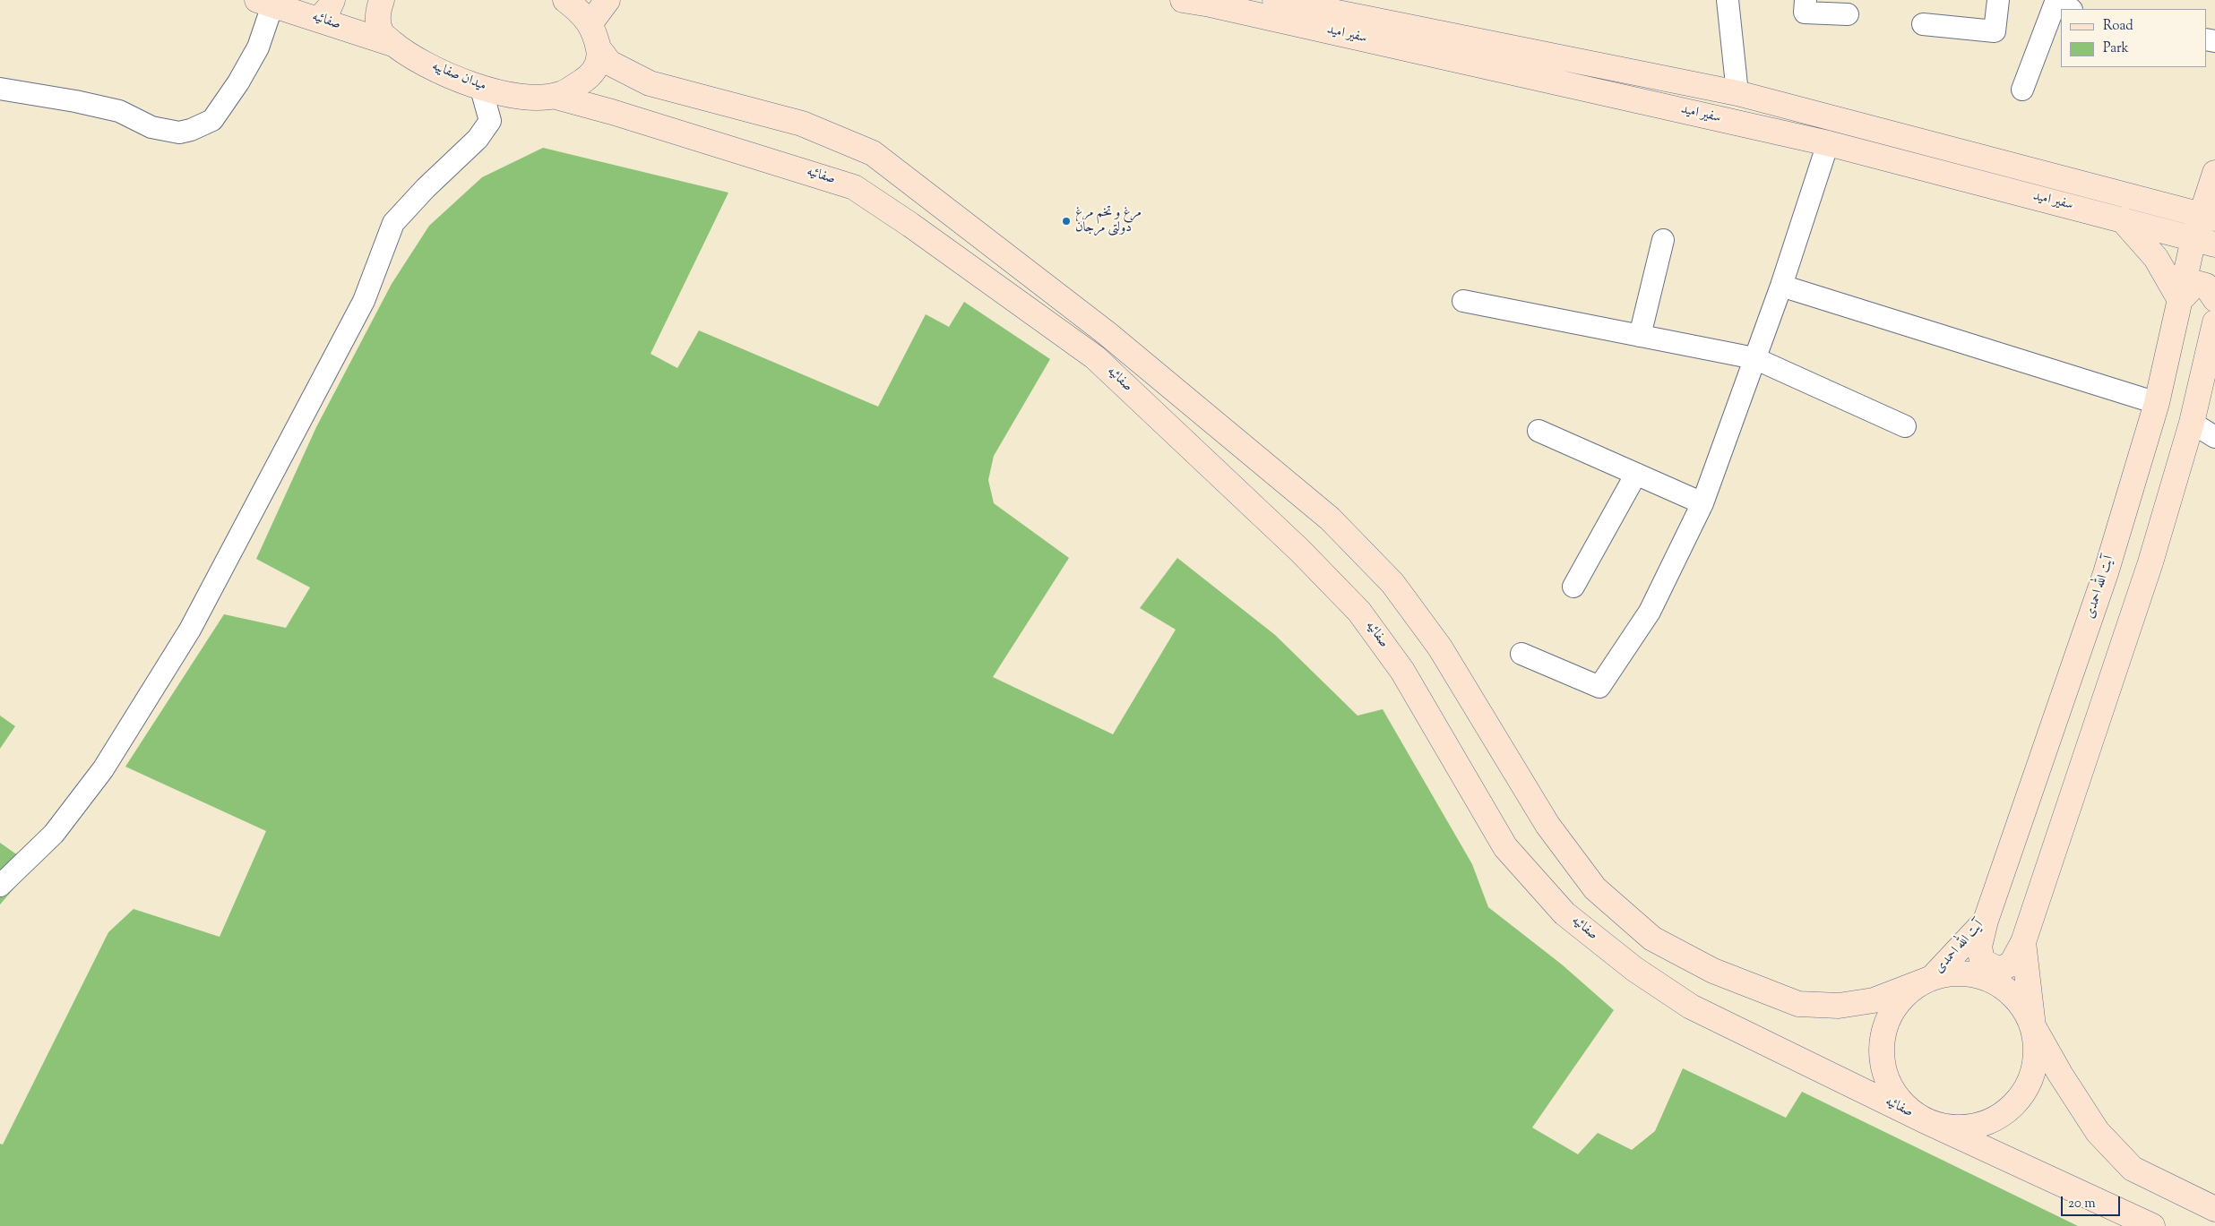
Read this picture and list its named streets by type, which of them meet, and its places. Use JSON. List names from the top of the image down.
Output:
{
  "streets": {
    "main road": [
      "صفائیه",
      "سفیر امید",
      "میدان صفاییه",
      "آیت الله احمدی"
    ]
  },
  "crossings": [
    ["صفائیه", "میدان صفاییه"],
    ["صفائیه", "آیت الله احمدی"],
    ["سفیر امید", "آیت الله احمدی"]
  ],
  "places": ["مرغ و تخم مرغ دولتی مرجان"],
  "legend": ["Road", "Park"],
  "scale_bar": "20 m"
}
